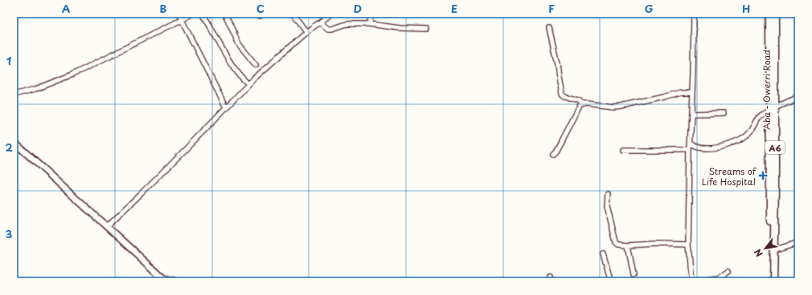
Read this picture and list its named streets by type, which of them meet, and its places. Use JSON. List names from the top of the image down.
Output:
{
  "streets": {
    "highway": ["Aba - Owerri Road", "A6"]
  },
  "places": {
    "health": ["Streams of Life Hospital"]
  },
  "north": "bottom left",
  "grid": {
    "columns": [
      "A",
      "B",
      "C",
      "D",
      "E",
      "F",
      "G",
      "H"
    ],
    "rows": ["1", "2", "3"]
  }
}
